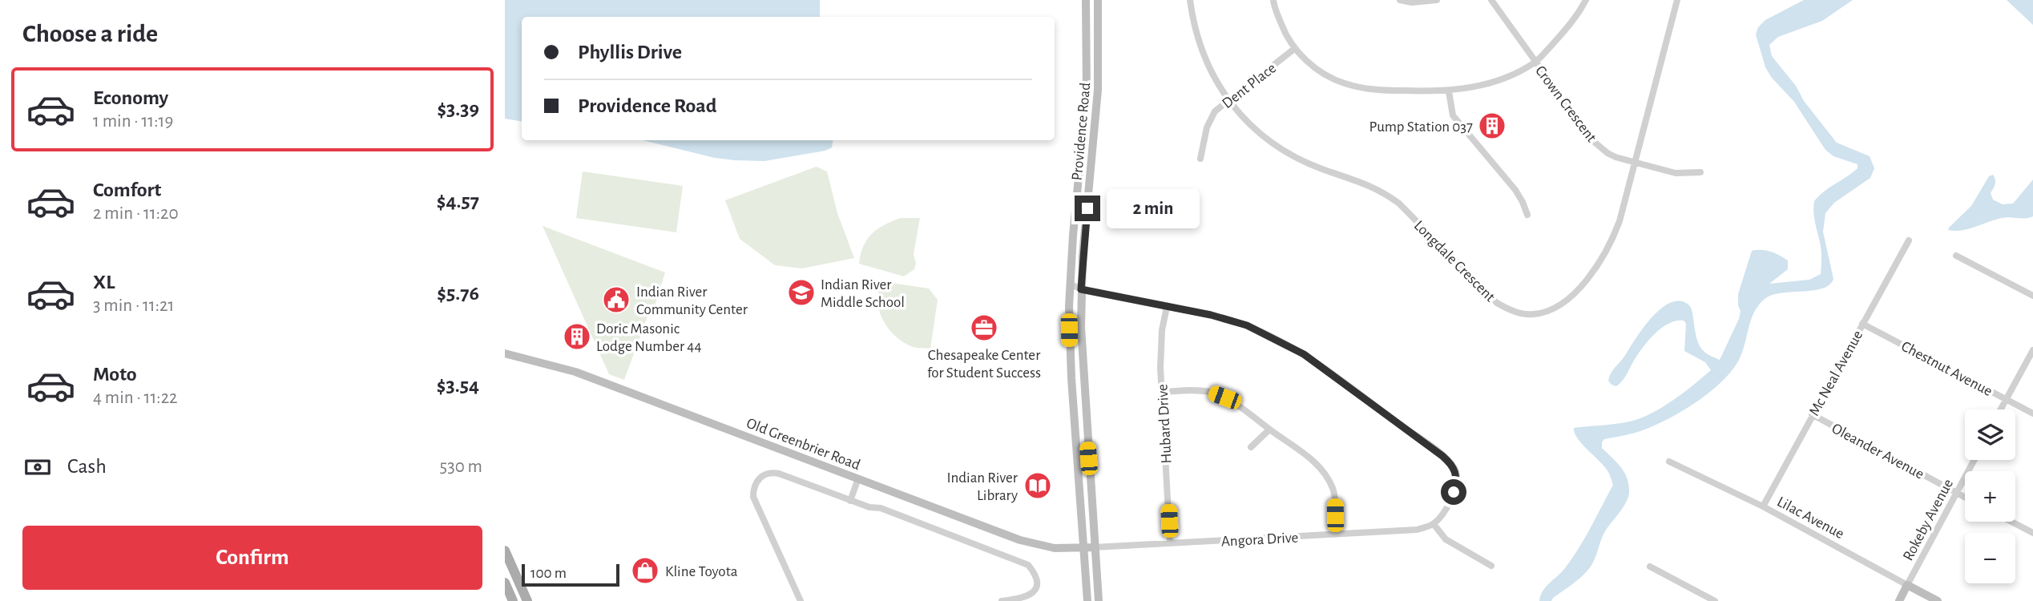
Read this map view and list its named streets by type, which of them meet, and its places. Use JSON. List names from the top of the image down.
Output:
{
  "streets": {
    "main road": [
      "Providence Road",
      "Old Greenbrier Road",
      "Lilac Avenue",
      "Rokeby Avenue"
    ],
    "street": [
      "Dent Place",
      "Crown Crescent",
      "Longdale Crescent",
      "Chestnut Avenue",
      "Mc Neal Avenue",
      "Hubard Drive",
      "Oleander Avenue",
      "Angora Drive"
    ]
  },
  "crossings": [
    ["Dent Place", "Longdale Crescent"],
    ["Crown Crescent", "Longdale Crescent"],
    ["Providence Road", "Old Greenbrier Road"],
    ["Providence Road", "Angora Drive"],
    ["Chestnut Avenue", "Mc Neal Avenue"],
    ["Mc Neal Avenue", "Oleander Avenue"],
    ["Mc Neal Avenue", "Lilac Avenue"],
    ["Hubard Drive", "Angora Drive"],
    ["Old Greenbrier Road", "Angora Drive"],
    ["Oleander Avenue", "Rokeby Avenue"],
    ["Lilac Avenue", "Rokeby Avenue"]
  ],
  "places": {
    "building": ["Pump Station 037", "Doric Masonic Lodge Number 44"],
    "school or university": ["Indian River Middle School"],
    "public building": ["Indian River Community Center"],
    "office": ["Chesapeake Center for Student Success"],
    "library": ["Indian River Library"],
    "shop": ["Kline Toyota"]
  },
  "scale_bar": "100 m",
  "page": {
    "heading": "Choose a ride",
    "banner": ["Phyllis Drive", "Providence Road"],
    "list": [
      {
        "name": "Economy",
        "note": "1 min · 11:19",
        "value": "$3.39"
      },
      {
        "name": "Comfort",
        "note": "2 min · 11:20",
        "value": "$4.57"
      },
      {
        "name": "XL",
        "note": "3 min · 11:21",
        "value": "$5.76"
      },
      {
        "name": "Moto",
        "note": "4 min · 11:22",
        "value": "$3.54"
      }
    ],
    "bubble": "2 min",
    "map_buttons": ["+", "−"],
    "pay": ["Cash", "530 m"],
    "buttons": "Confirm",
    "scale": "100 m"
  }
}
